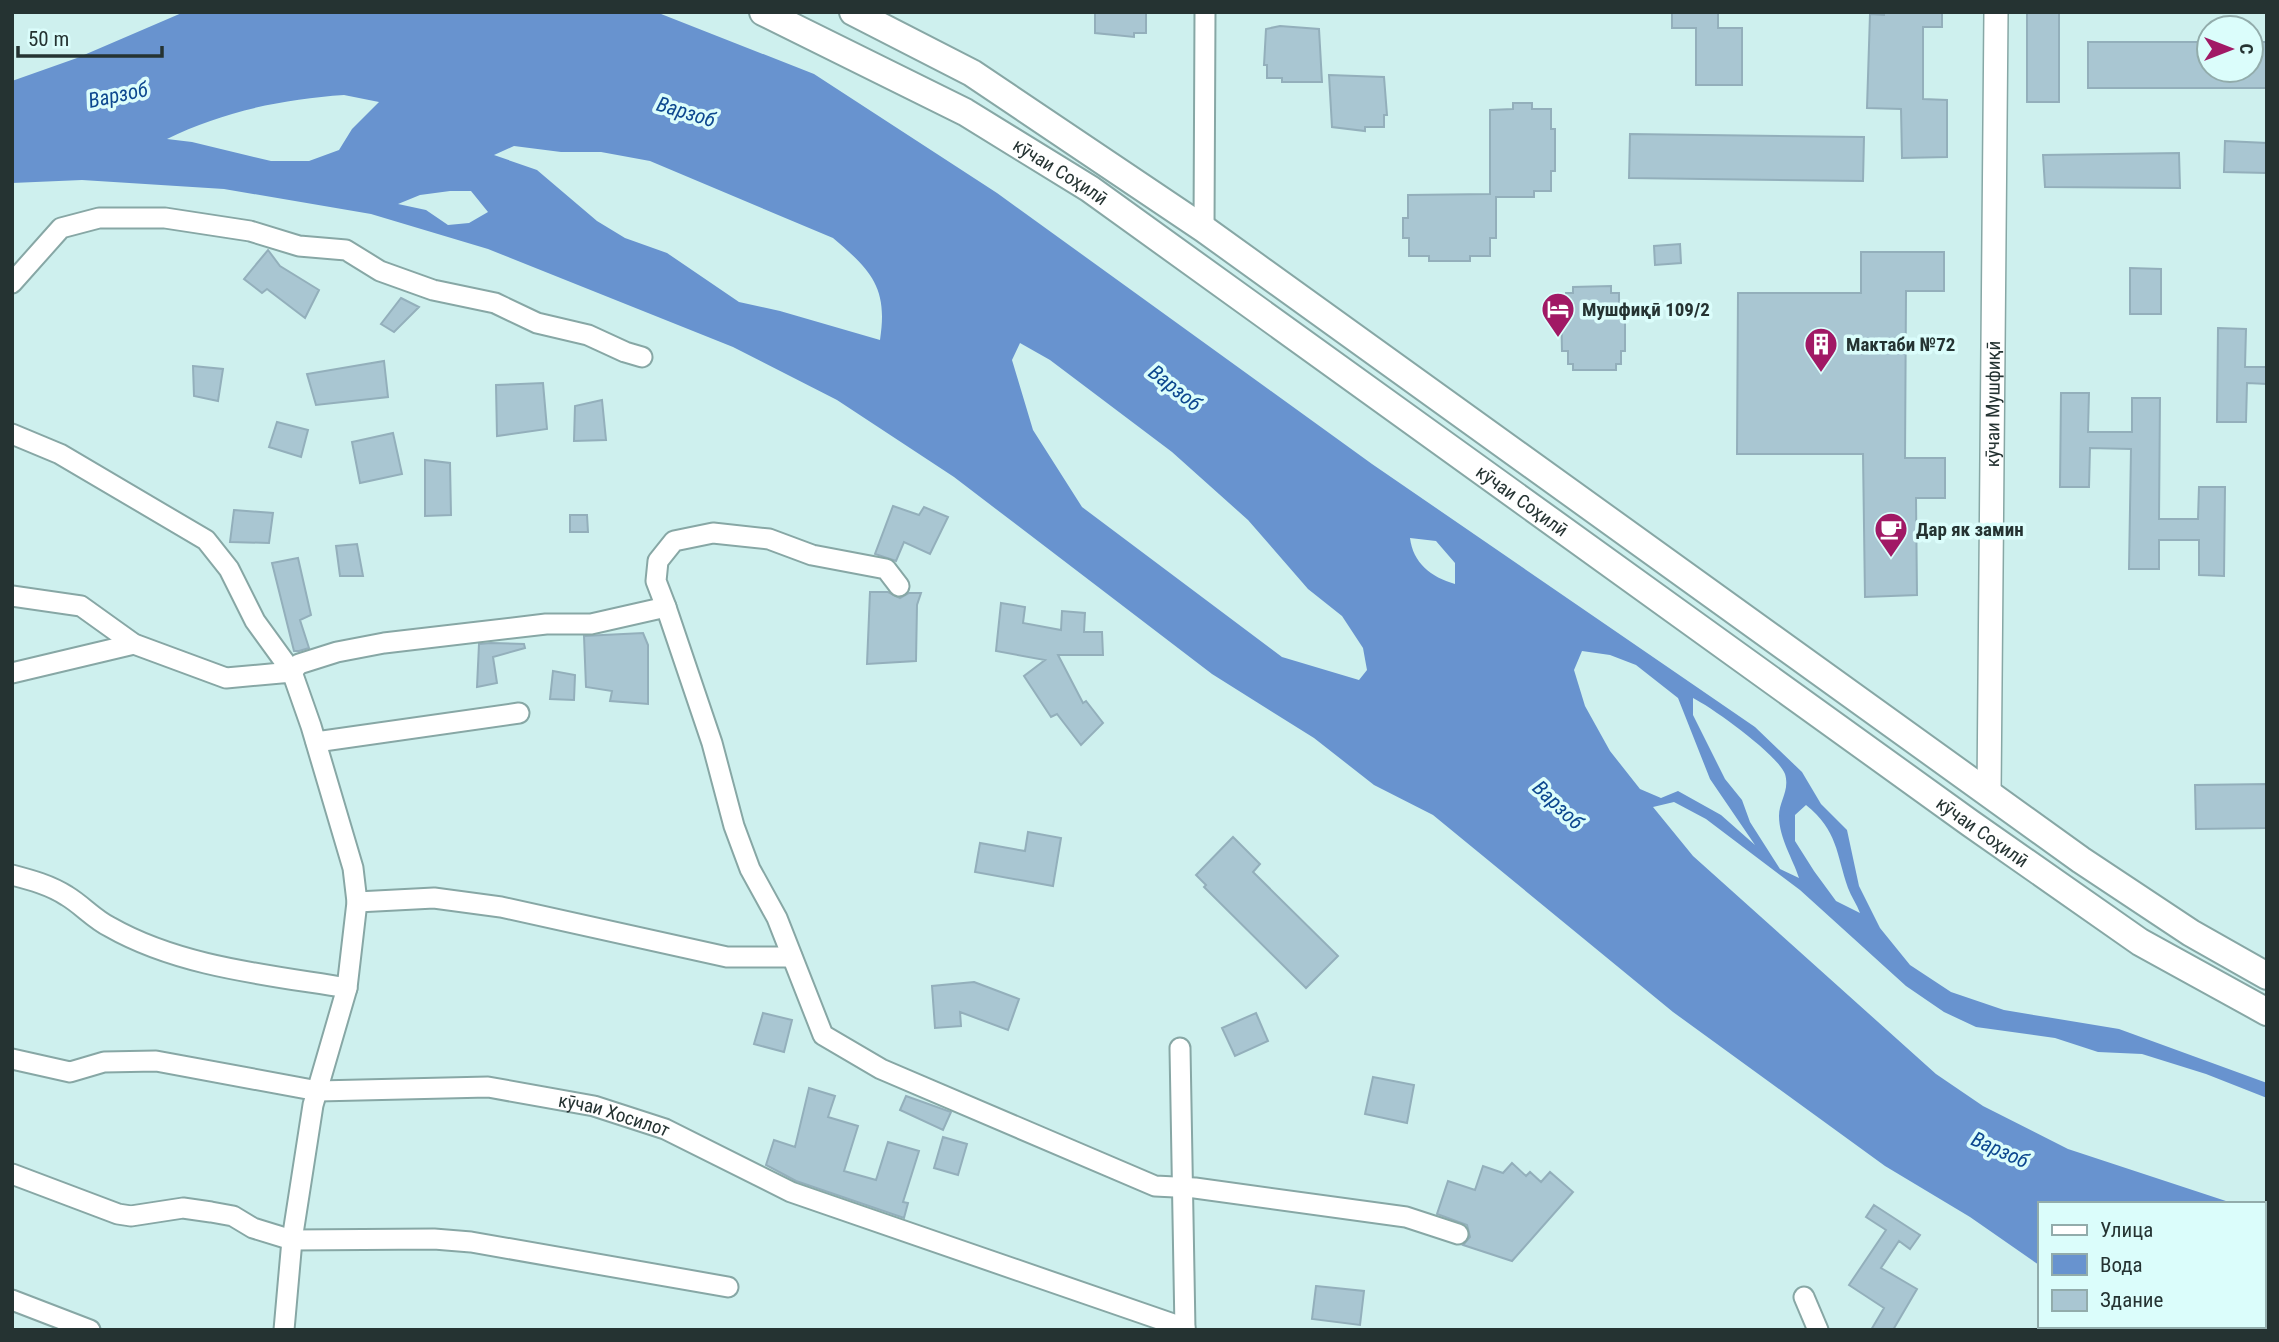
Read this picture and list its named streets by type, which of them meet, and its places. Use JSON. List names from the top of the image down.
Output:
{
  "streets": {
    "main road": ["кӯчаи Соҳилӣ"],
    "street": ["кӯчаи Мушфиқӣ", "кӯчаи Хосилот"]
  },
  "crossings": [
    ["кӯчаи Соҳилӣ", "кӯчаи Мушфиқӣ"]
  ],
  "water": ["Варзоб"],
  "places": {
    "hotel": ["Мушфиқӣ 109/2"],
    "building": ["Мактаби №72"],
    "cafe": ["Дар як замин"]
  },
  "legend": ["Улица", "Вода", "Здание"],
  "scale_bar": "50 m",
  "north": "right"
}
